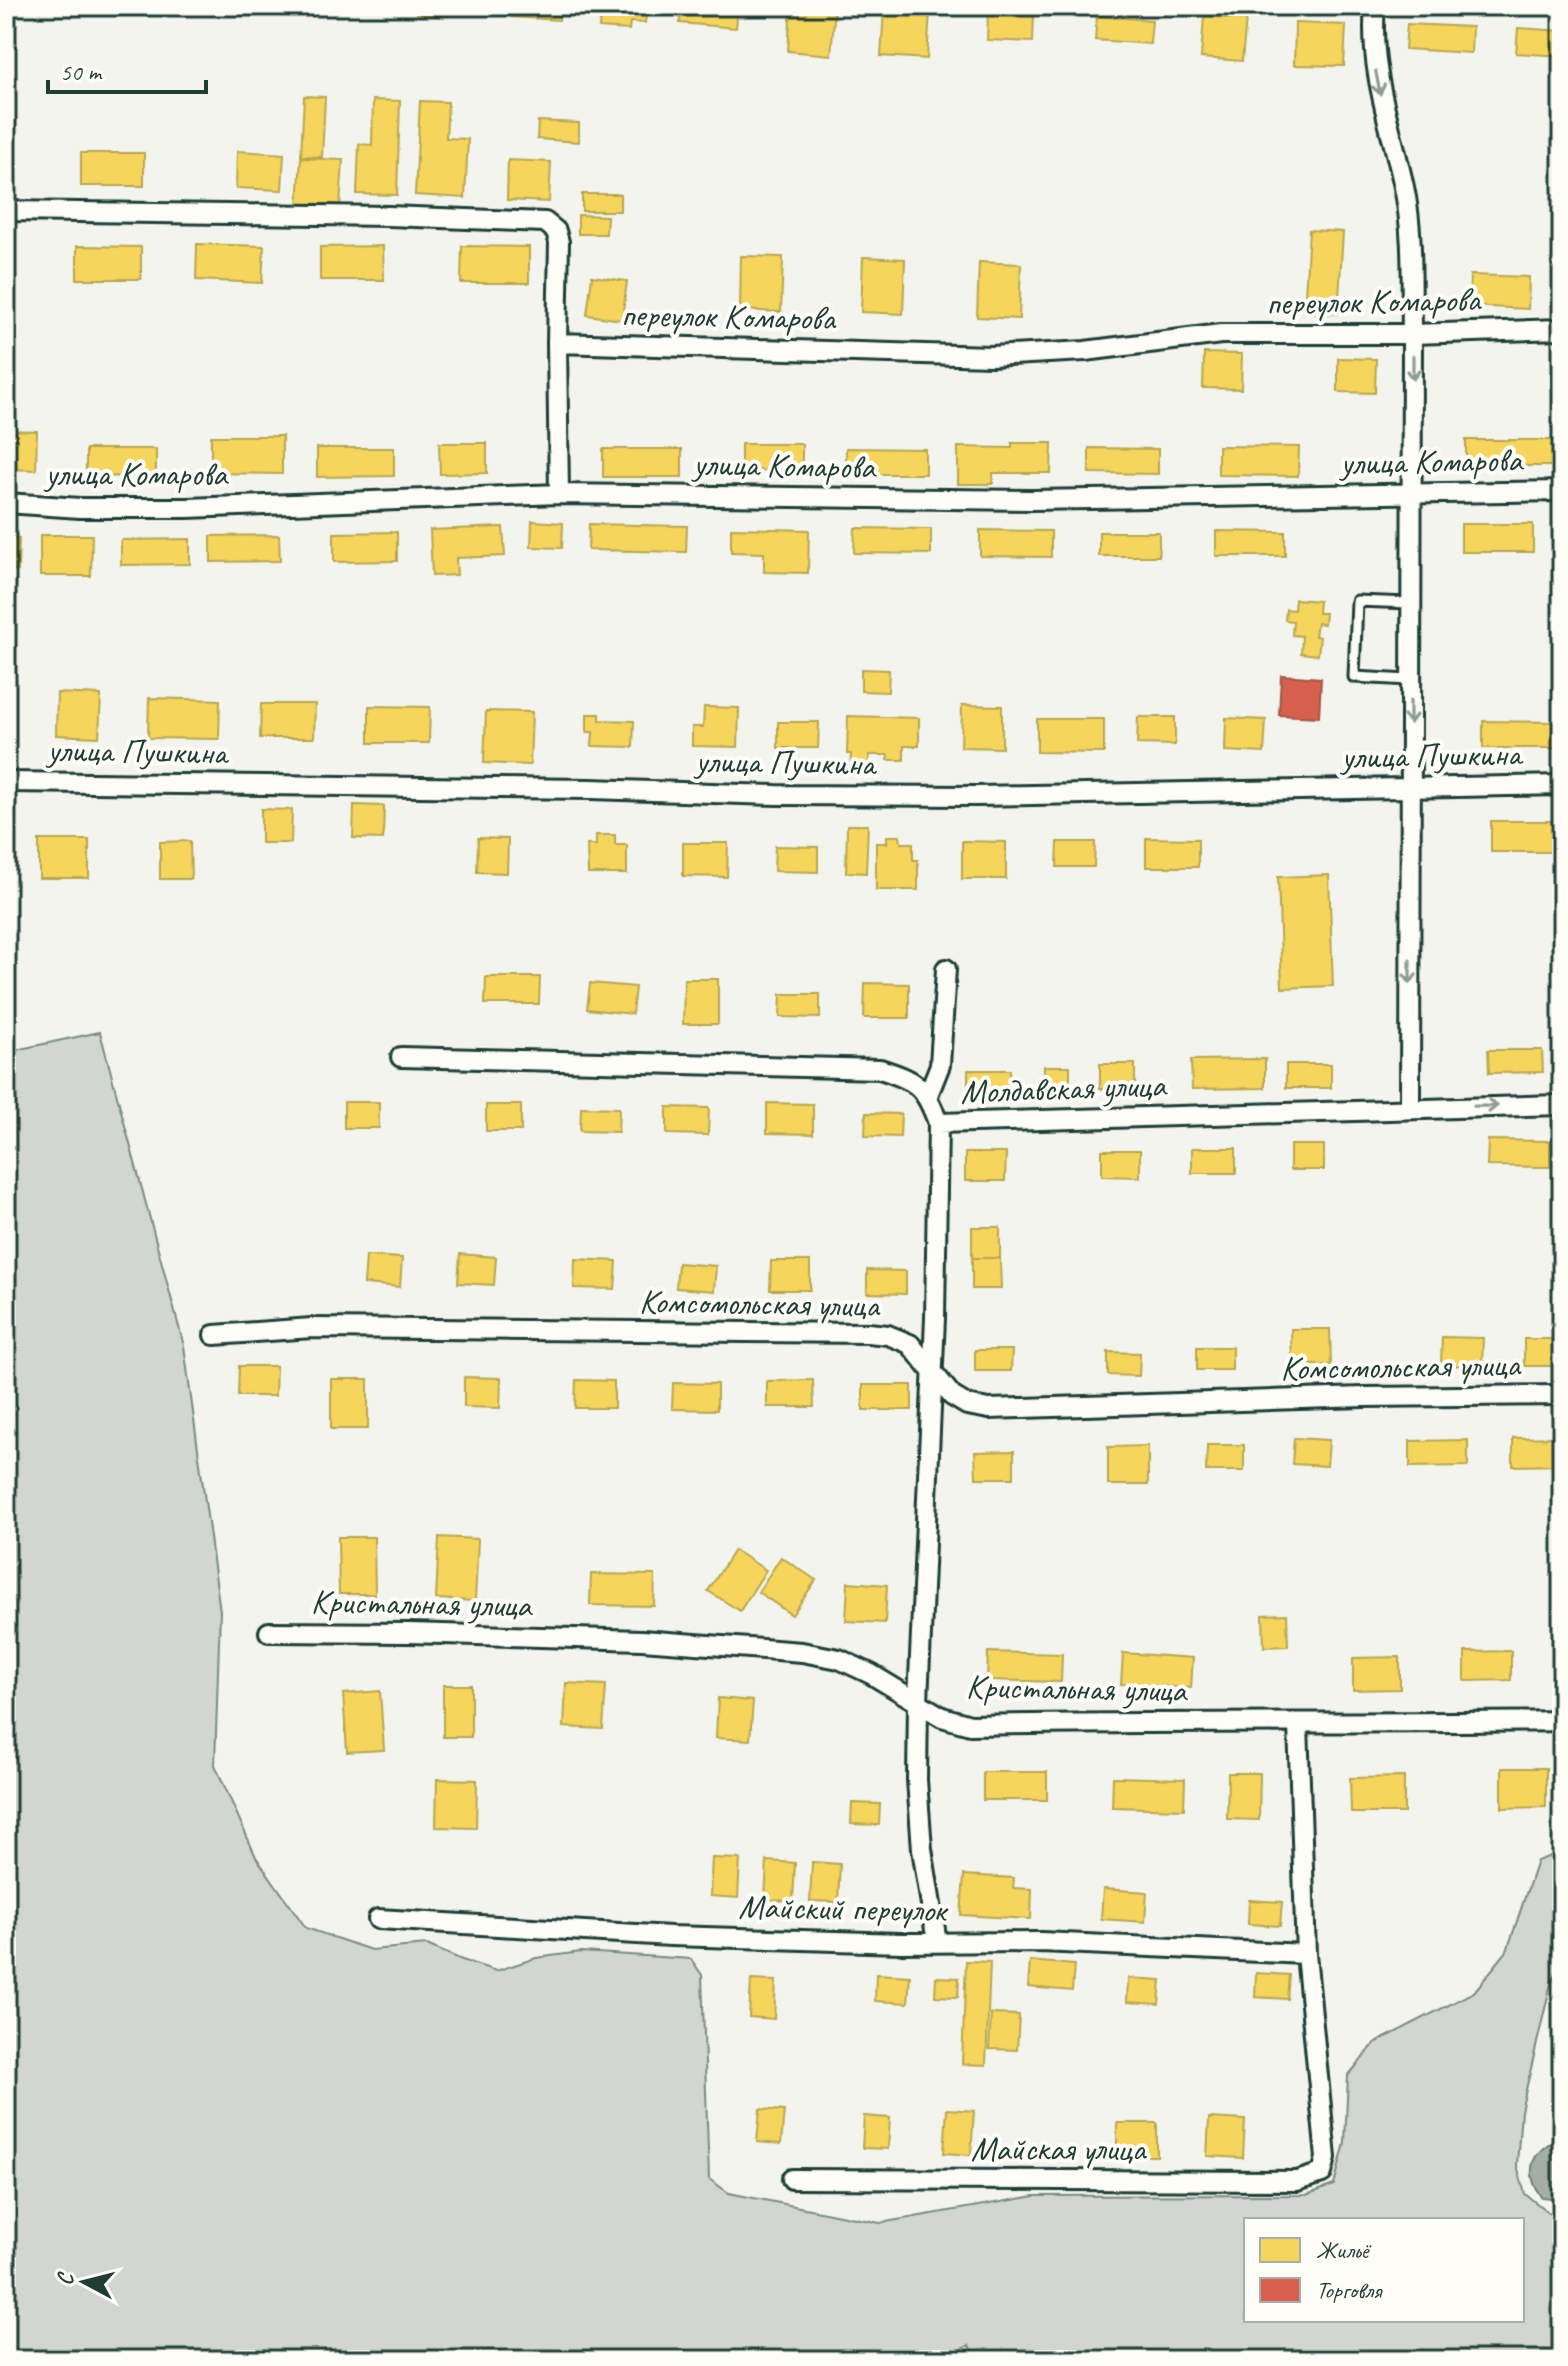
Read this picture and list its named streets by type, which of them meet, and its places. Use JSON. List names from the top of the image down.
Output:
{
  "streets": {
    "street": [
      "переулок Комарова",
      "улица Комарова",
      "улица Пушкина",
      "Молдавская улица",
      "Комсомольская улица",
      "Кристальная улица",
      "Майский переулок",
      "Майская улица"
    ]
  },
  "crossings": [
    ["Майский переулок", "Майская улица"]
  ],
  "legend": ["Жильё", "Торговля"],
  "scale_bar": "50 m",
  "north": "left"
}
